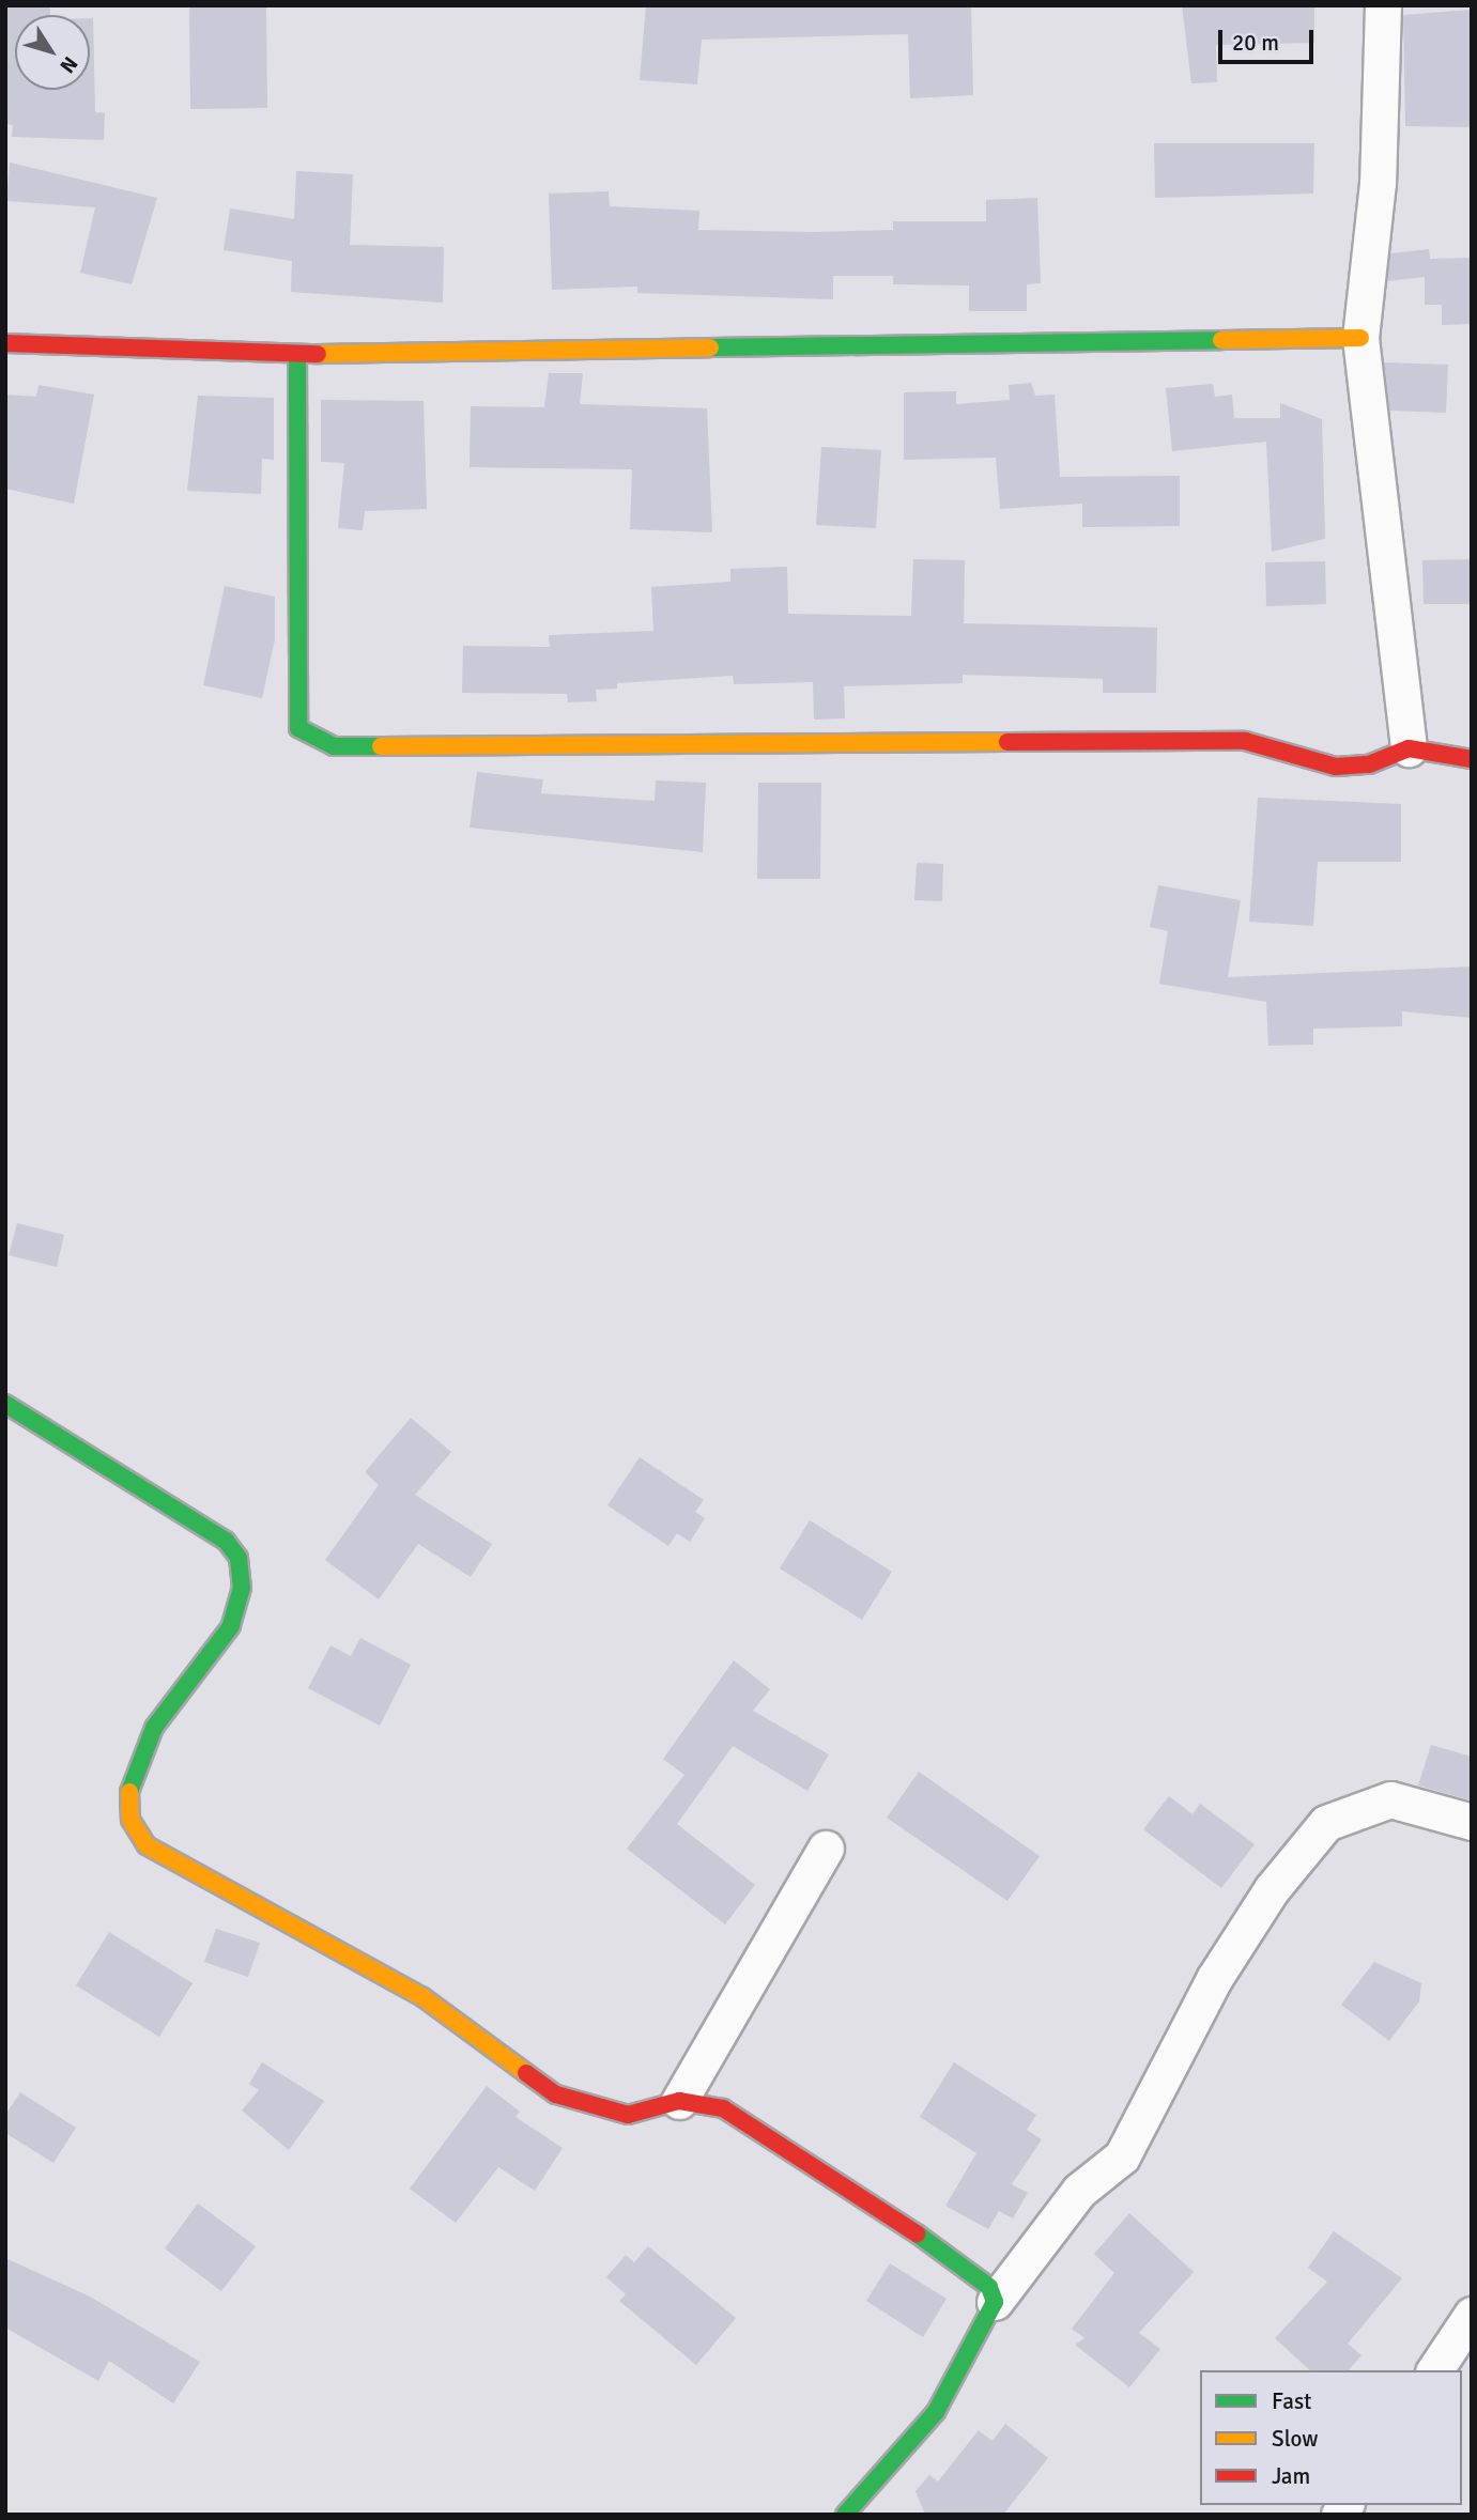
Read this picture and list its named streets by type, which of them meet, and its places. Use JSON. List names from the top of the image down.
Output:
{
  "legend": ["Fast", "Slow", "Jam"],
  "scale_bar": "20 m",
  "north": "bottom right"
}
